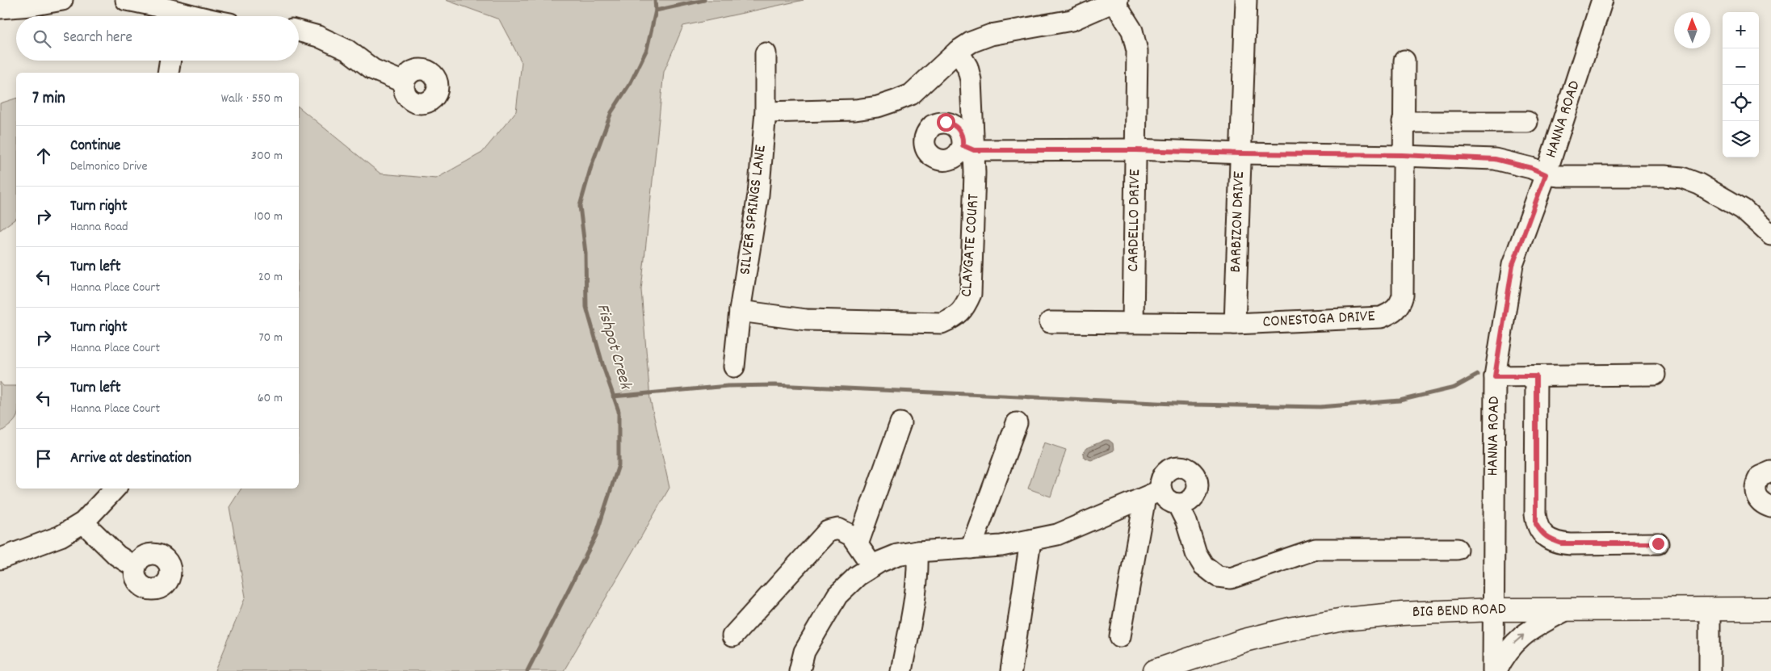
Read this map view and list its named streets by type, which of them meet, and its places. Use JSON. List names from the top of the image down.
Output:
{
  "streets": {
    "main road": ["BIG BEND ROAD"],
    "street": [
      "HANNA ROAD",
      "SILVER SPRINGS LANE",
      "CARDELLO DRIVE",
      "BARBIZON DRIVE",
      "CLAYGATE COURT",
      "CONESTOGA DRIVE"
    ]
  },
  "crossings": [
    ["HANNA ROAD", "BIG BEND ROAD"],
    ["SILVER SPRINGS LANE", "CLAYGATE COURT"],
    ["CARDELLO DRIVE", "CONESTOGA DRIVE"],
    ["BARBIZON DRIVE", "CONESTOGA DRIVE"]
  ],
  "water": ["Fishpot Creek"],
  "north": "top",
  "page": {
    "map_buttons": ["+", "−"],
    "search": "Search here",
    "heading": ["7 min", "Walk · 550 m"],
    "list": [
      ["Continue", "Delmonico Drive", "300 m"],
      ["Turn right", "Hanna Road", "100 m"],
      ["Turn left", "Hanna Place Court", "20 m"],
      ["Turn right", "Hanna Place Court", "70 m"],
      ["Turn left", "Hanna Place Court", "60 m"],
      "Arrive at destination"
    ]
  }
}
